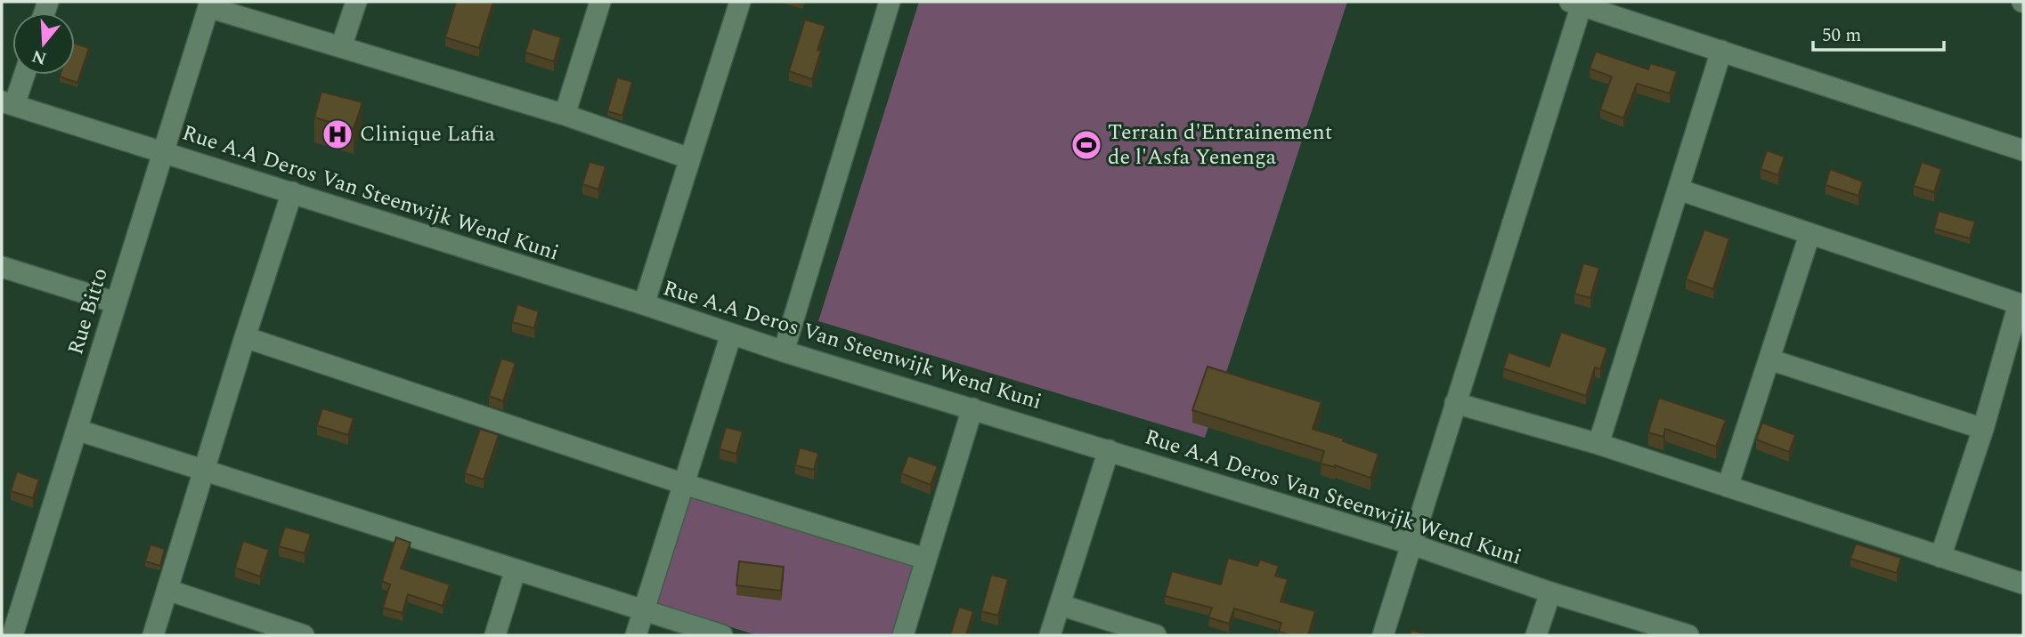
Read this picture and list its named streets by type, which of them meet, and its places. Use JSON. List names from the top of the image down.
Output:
{
  "streets": {
    "street": ["Rue A.A Deros Van Steenwijk Wend Kuni", "Rue Bitto"]
  },
  "crossings": [
    ["Rue A.A Deros Van Steenwijk Wend Kuni", "Rue Bitto"]
  ],
  "places": {
    "hospital": ["Clinique Lafia"],
    "sports": ["Terrain d'Entrainement de l'Asfa Yenenga"]
  },
  "scale_bar": "50 m",
  "north": "bottom"
}
